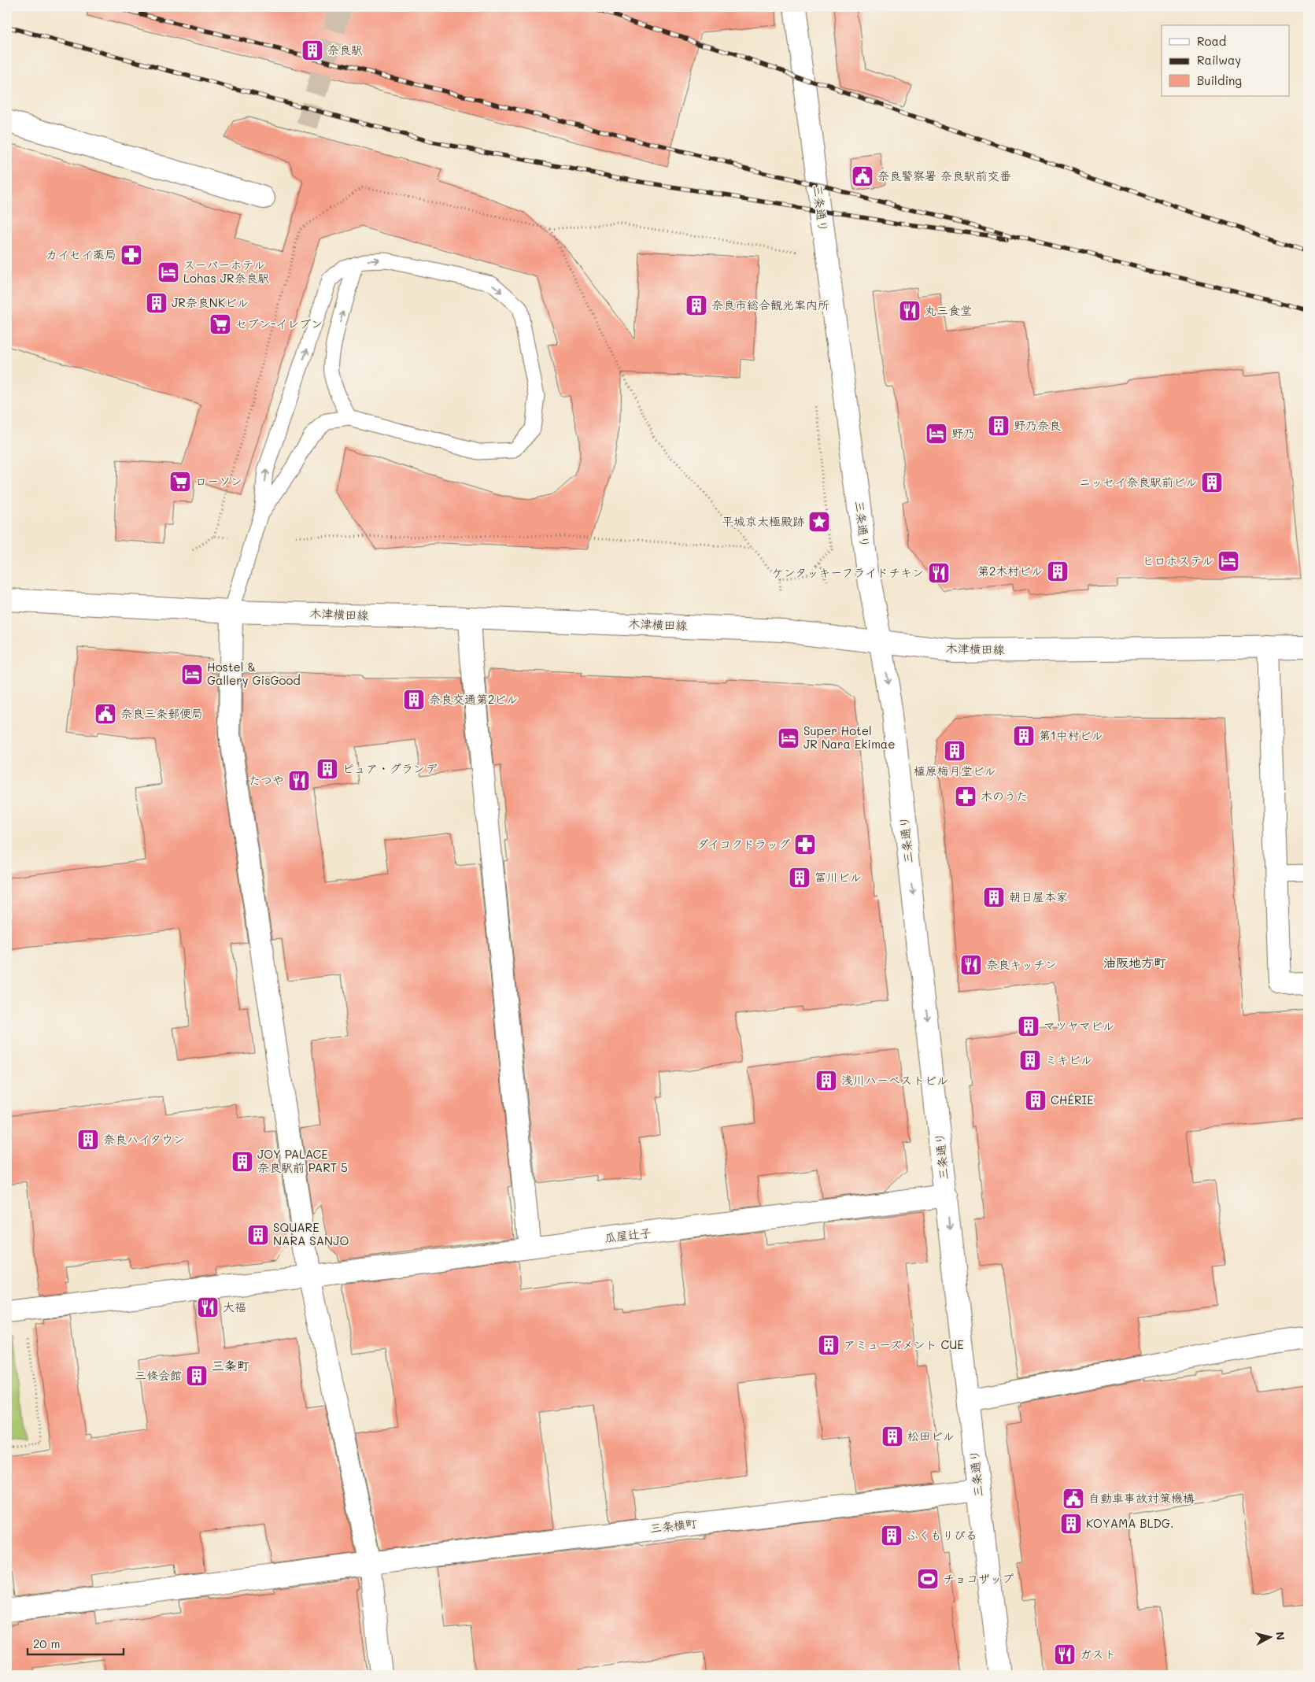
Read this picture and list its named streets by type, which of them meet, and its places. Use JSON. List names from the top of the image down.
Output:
{
  "streets": {
    "street": [
      "三条通り",
      "木津横田線",
      "瓜屋辻子",
      "三条横町"
    ]
  },
  "crossings": [
    ["三条通り", "木津横田線"],
    ["三条通り", "瓜屋辻子"],
    ["三条通り", "三条横町"]
  ],
  "one_way": ["三条通り"],
  "districts": ["油阪地方町", "三条町"],
  "places": {
    "building": [
      "奈良駅",
      "JR奈良NKビル",
      "奈良市総合観光案内所",
      "野乃奈良",
      "ニッセイ奈良駅前ビル",
      "第2木村ビル",
      "奈良交通第2ビル",
      "第1中村ビル",
      "植原梅月堂ビル",
      "ピュア・グランデ",
      "冨川ビル",
      "朝日屋本家",
      "マツヤマビル",
      "ミキビル",
      "浅川ハーベストビル",
      "CHÉRIE",
      "奈良ハイタウン",
      "JOY PALACE 奈良駅前 PART 5",
      "SQUARE NARA SANJO",
      "アミューズメント CUE",
      "三條会館",
      "松田ビル",
      "KOYAMA BLDG.",
      "ふくもりびる"
    ],
    "public building": ["奈良警察署 奈良駅前交番", "奈良三条郵便局", "自動車事故対策機構"],
    "pharmacy": ["カイセイ薬局", "木のうた", "ダイコクドラッグ"],
    "hotel": [
      "スーパーホテル Lohas JR奈良駅",
      "野乃",
      "ヒロホステル",
      "Hostel & Gallery GisGood",
      "Super Hotel JR Nara Ekimae"
    ],
    "restaurant": [
      "丸三食堂",
      "ケンタッキーフライドチキン",
      "たつや",
      "奈良キッチン",
      "大福",
      "ガスト"
    ],
    "supermarket": ["セブン-イレブン", "ローソン"],
    "place": ["平城京太極殿跡"],
    "sports": ["チョコザップ"]
  },
  "legend": ["Road", "Railway", "Building"],
  "scale_bar": "20 m",
  "north": "right"
}
